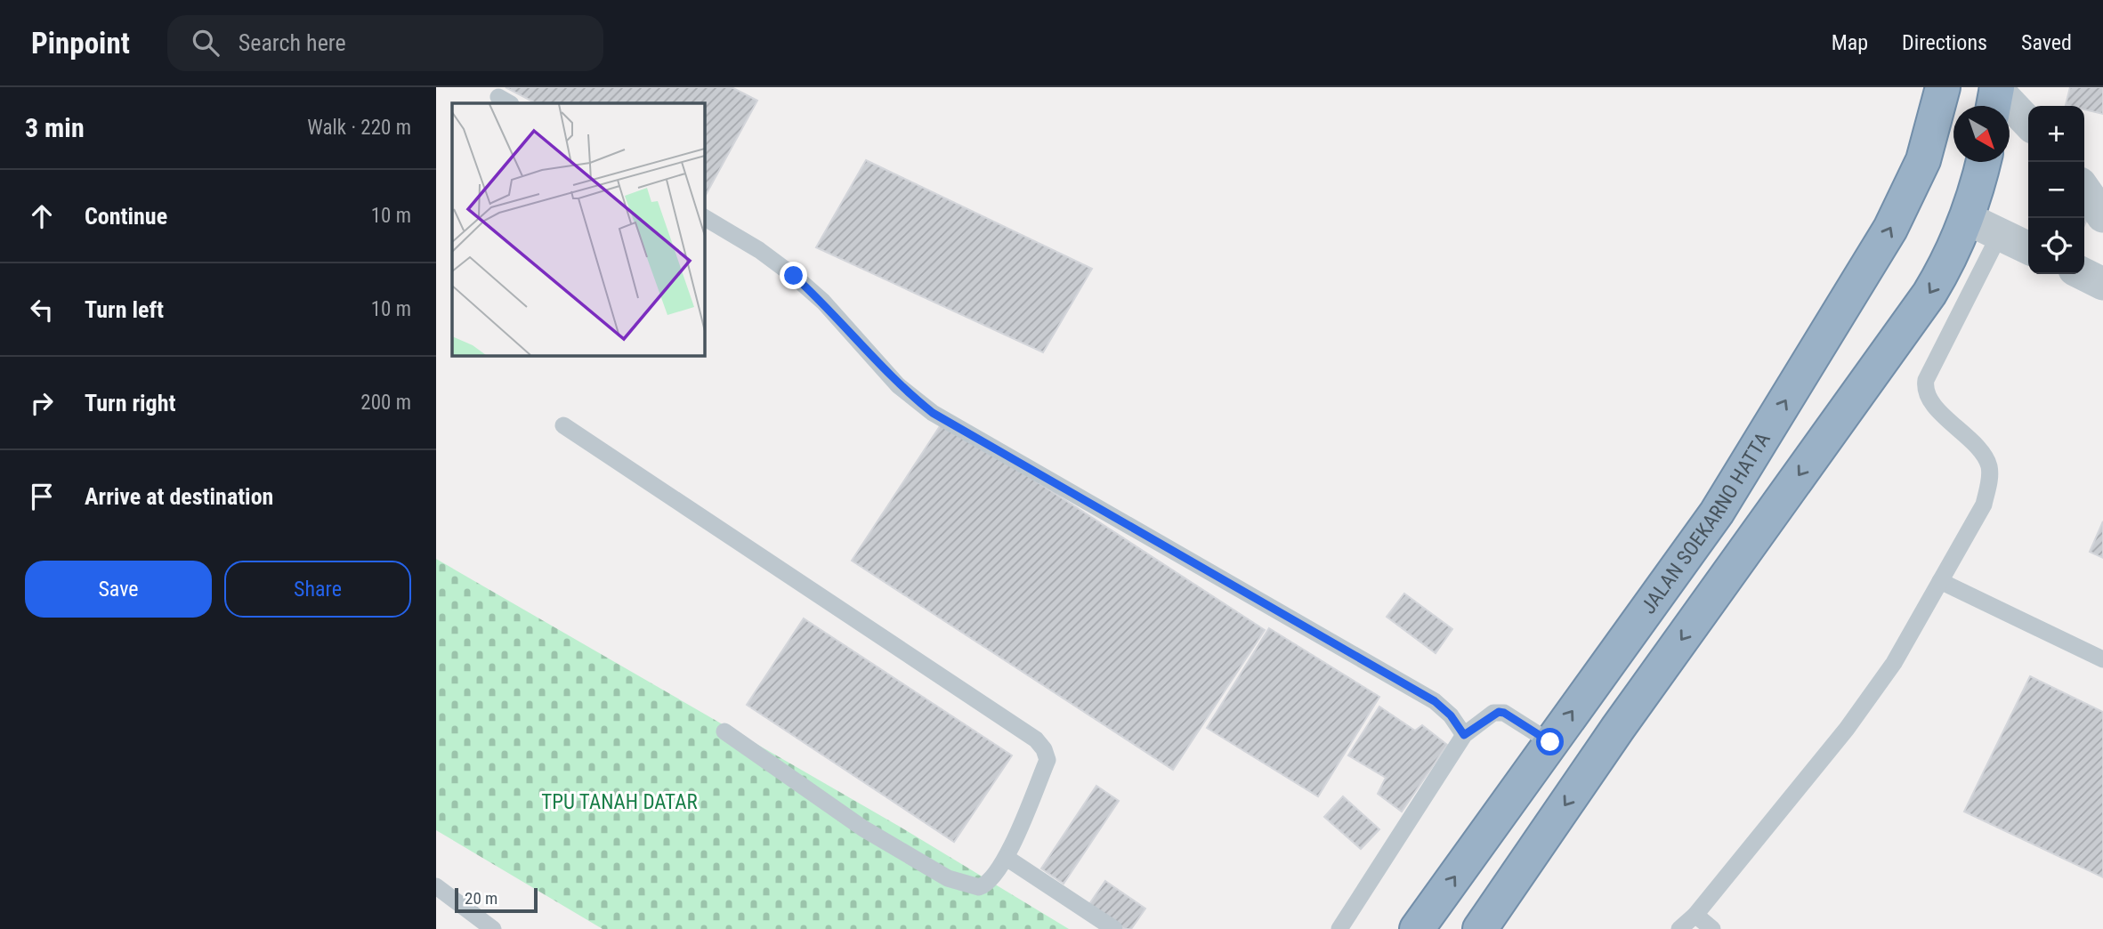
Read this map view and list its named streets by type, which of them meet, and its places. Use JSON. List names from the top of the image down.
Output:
{
  "streets": {
    "highway": ["JALAN SOEKARNO HATTA"]
  },
  "parks": ["TPU TANAH DATAR"],
  "scale_bar": "20 m",
  "north": "bottom right",
  "page": {
    "header": "Pinpoint",
    "search": "Search here",
    "nav": ["Map", "Directions", "Saved"],
    "heading": ["3 min", "Walk · 220 m"],
    "map_buttons": ["+", "−"],
    "list": [
      ["Continue", "10 m"],
      ["Turn left", "10 m"],
      ["Turn right", "200 m"],
      "Arrive at destination"
    ],
    "buttons": ["Save", "Share"],
    "scale": "20 m"
  }
}
